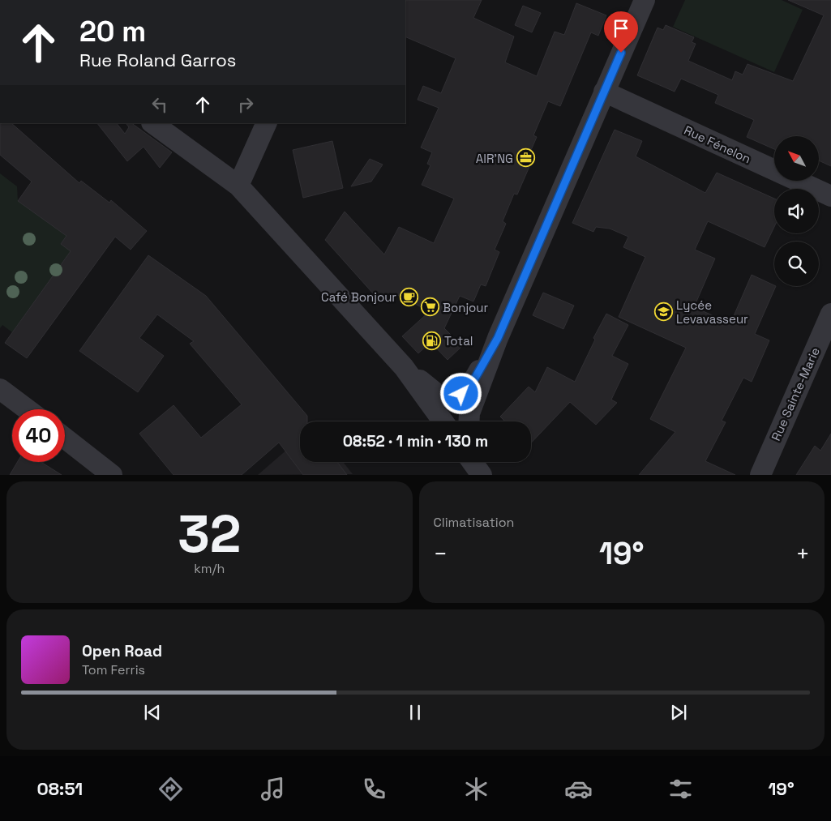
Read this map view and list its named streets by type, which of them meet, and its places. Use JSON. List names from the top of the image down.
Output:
{
  "streets": {
    "street": ["Rue Fénelon", "Rue Sainte-Marie"]
  },
  "places": {
    "office": ["AIR'NG"],
    "cafe": ["Café Bonjour"],
    "supermarket": ["Bonjour"],
    "school or university": ["Lycée Levavasseur"],
    "fuel station": ["Total"]
  },
  "north": "top left",
  "page": {
    "turn": ["20 m", "Rue Roland Garros"],
    "limit": "40",
    "trip": "08:52 · 1 min · 130 m",
    "tile": [
      ["32", "km/h"],
      "Climatisation"
    ],
    "heat": ["−", "19°", "+"],
    "song": ["Open Road", "Tom Ferris"],
    "tabs": ["08:51", "19°"]
  }
}
